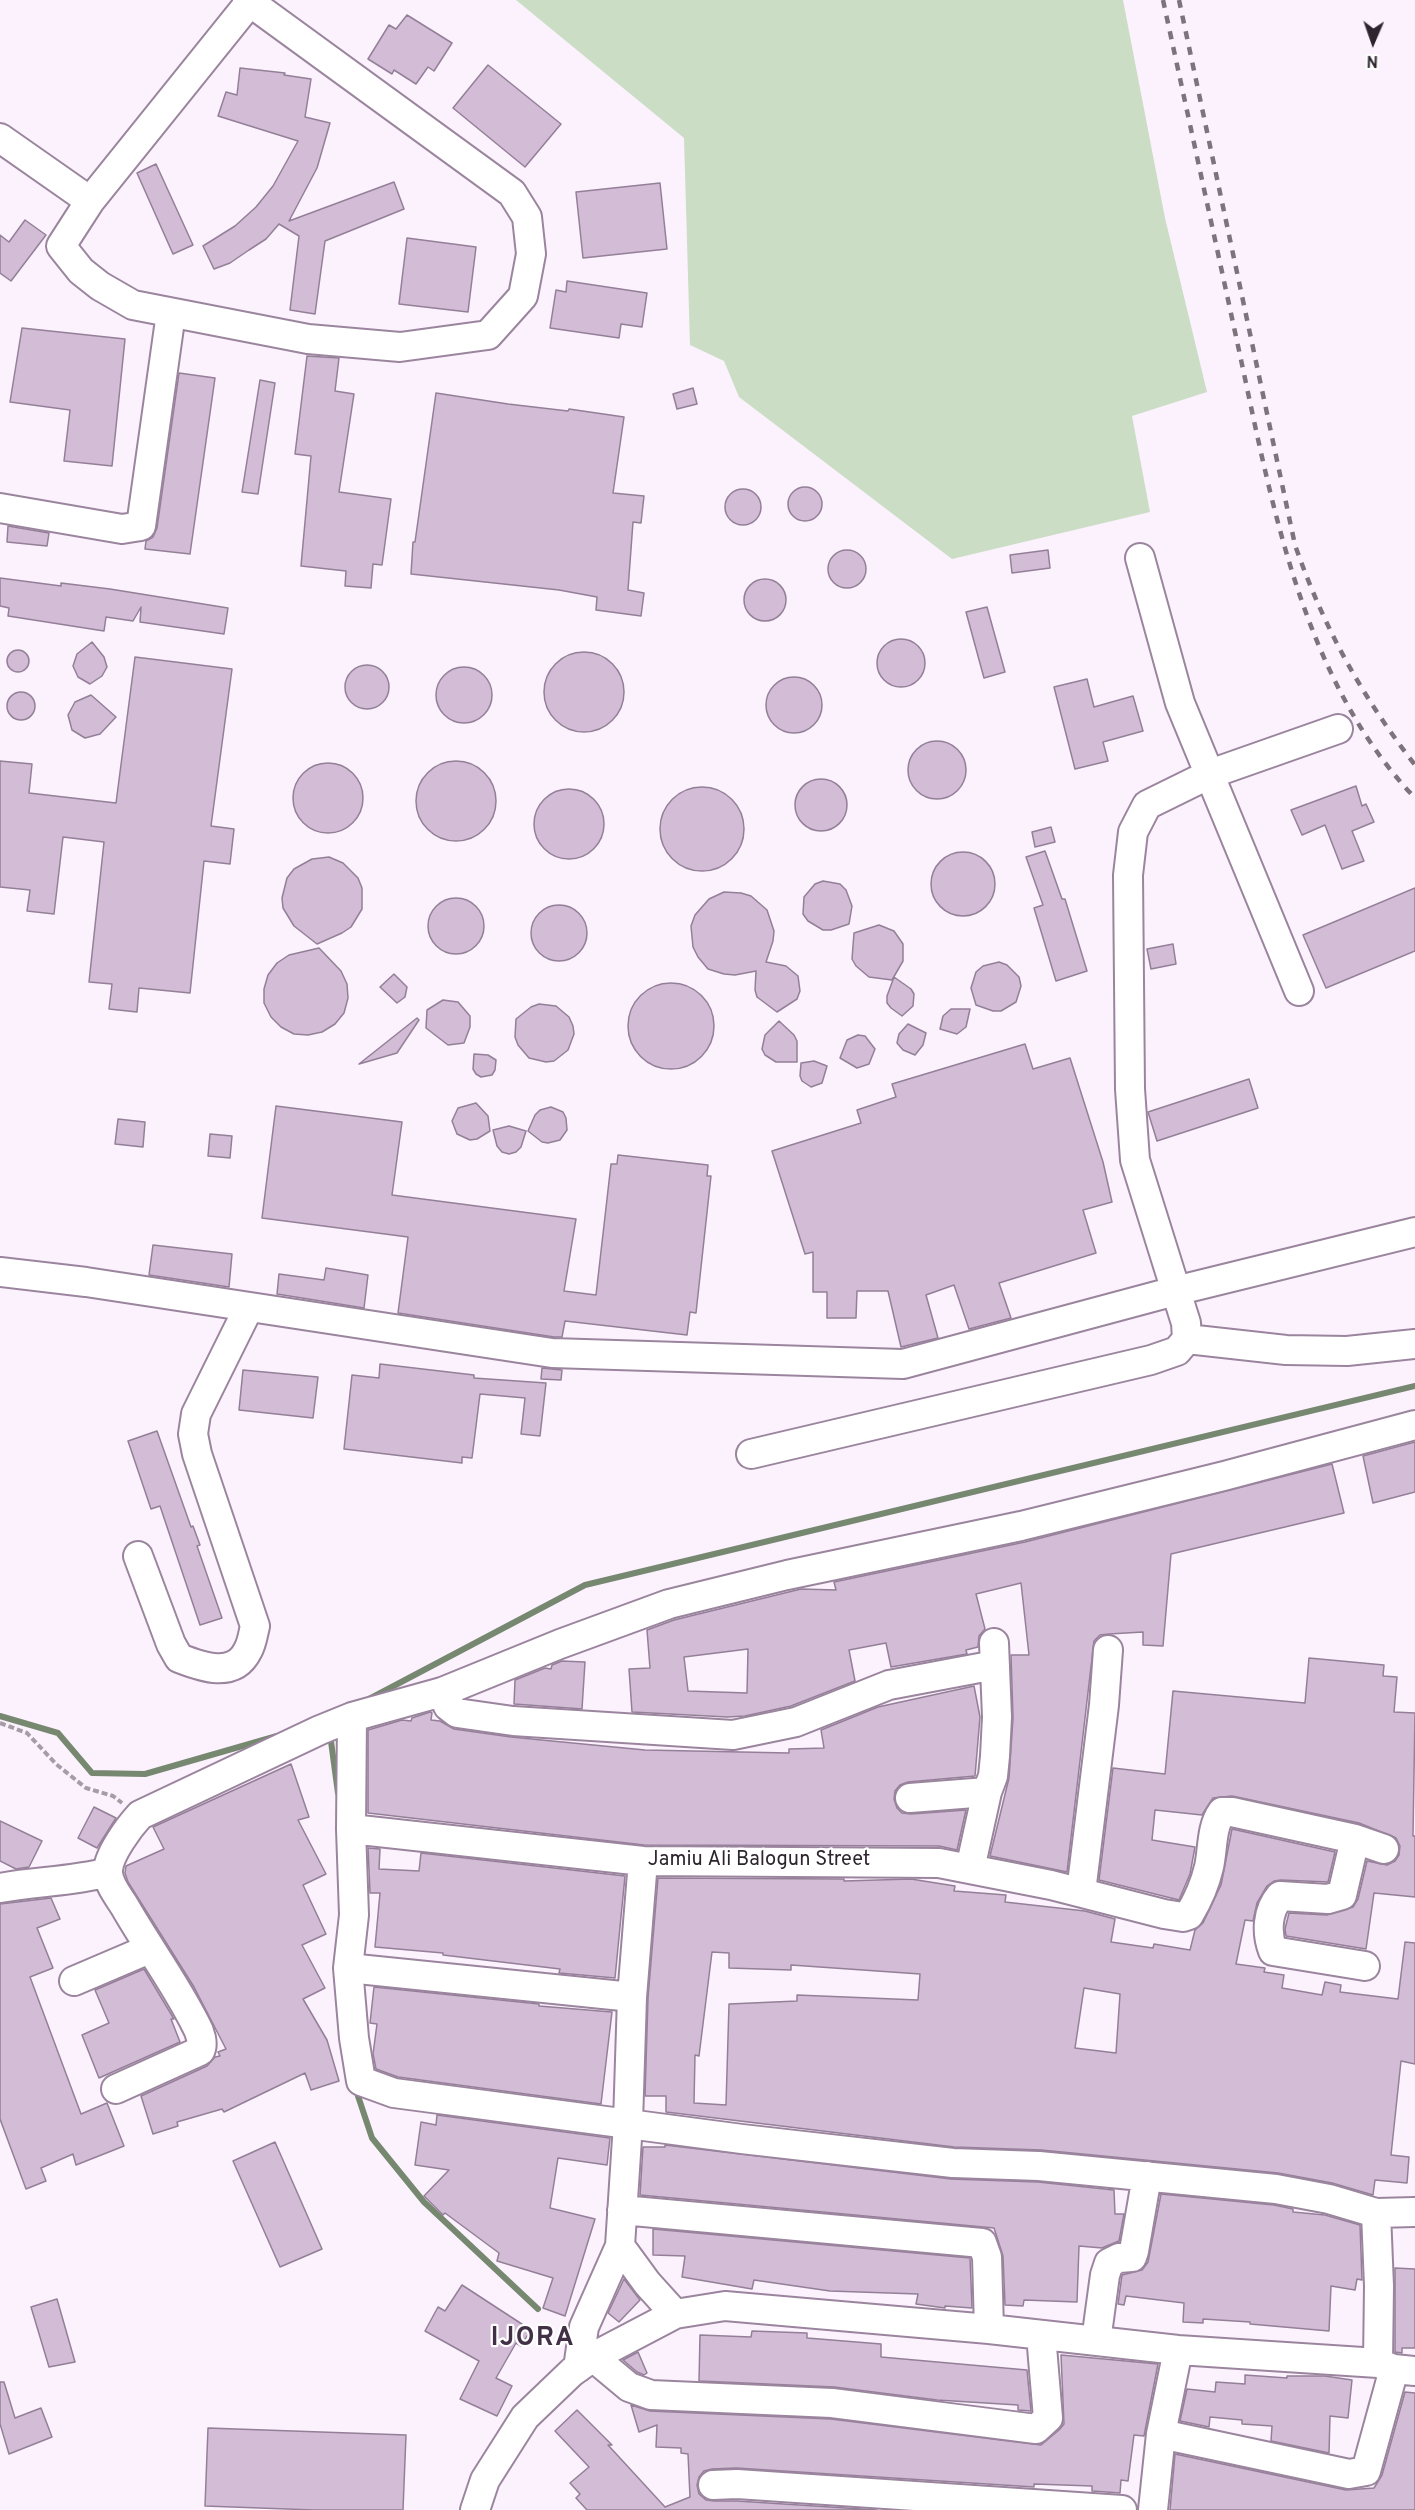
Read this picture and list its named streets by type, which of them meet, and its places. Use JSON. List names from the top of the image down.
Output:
{
  "streets": {
    "street": ["Jamiu Ali Balogun Street"]
  },
  "districts": ["IJORA"],
  "north": "bottom"
}
